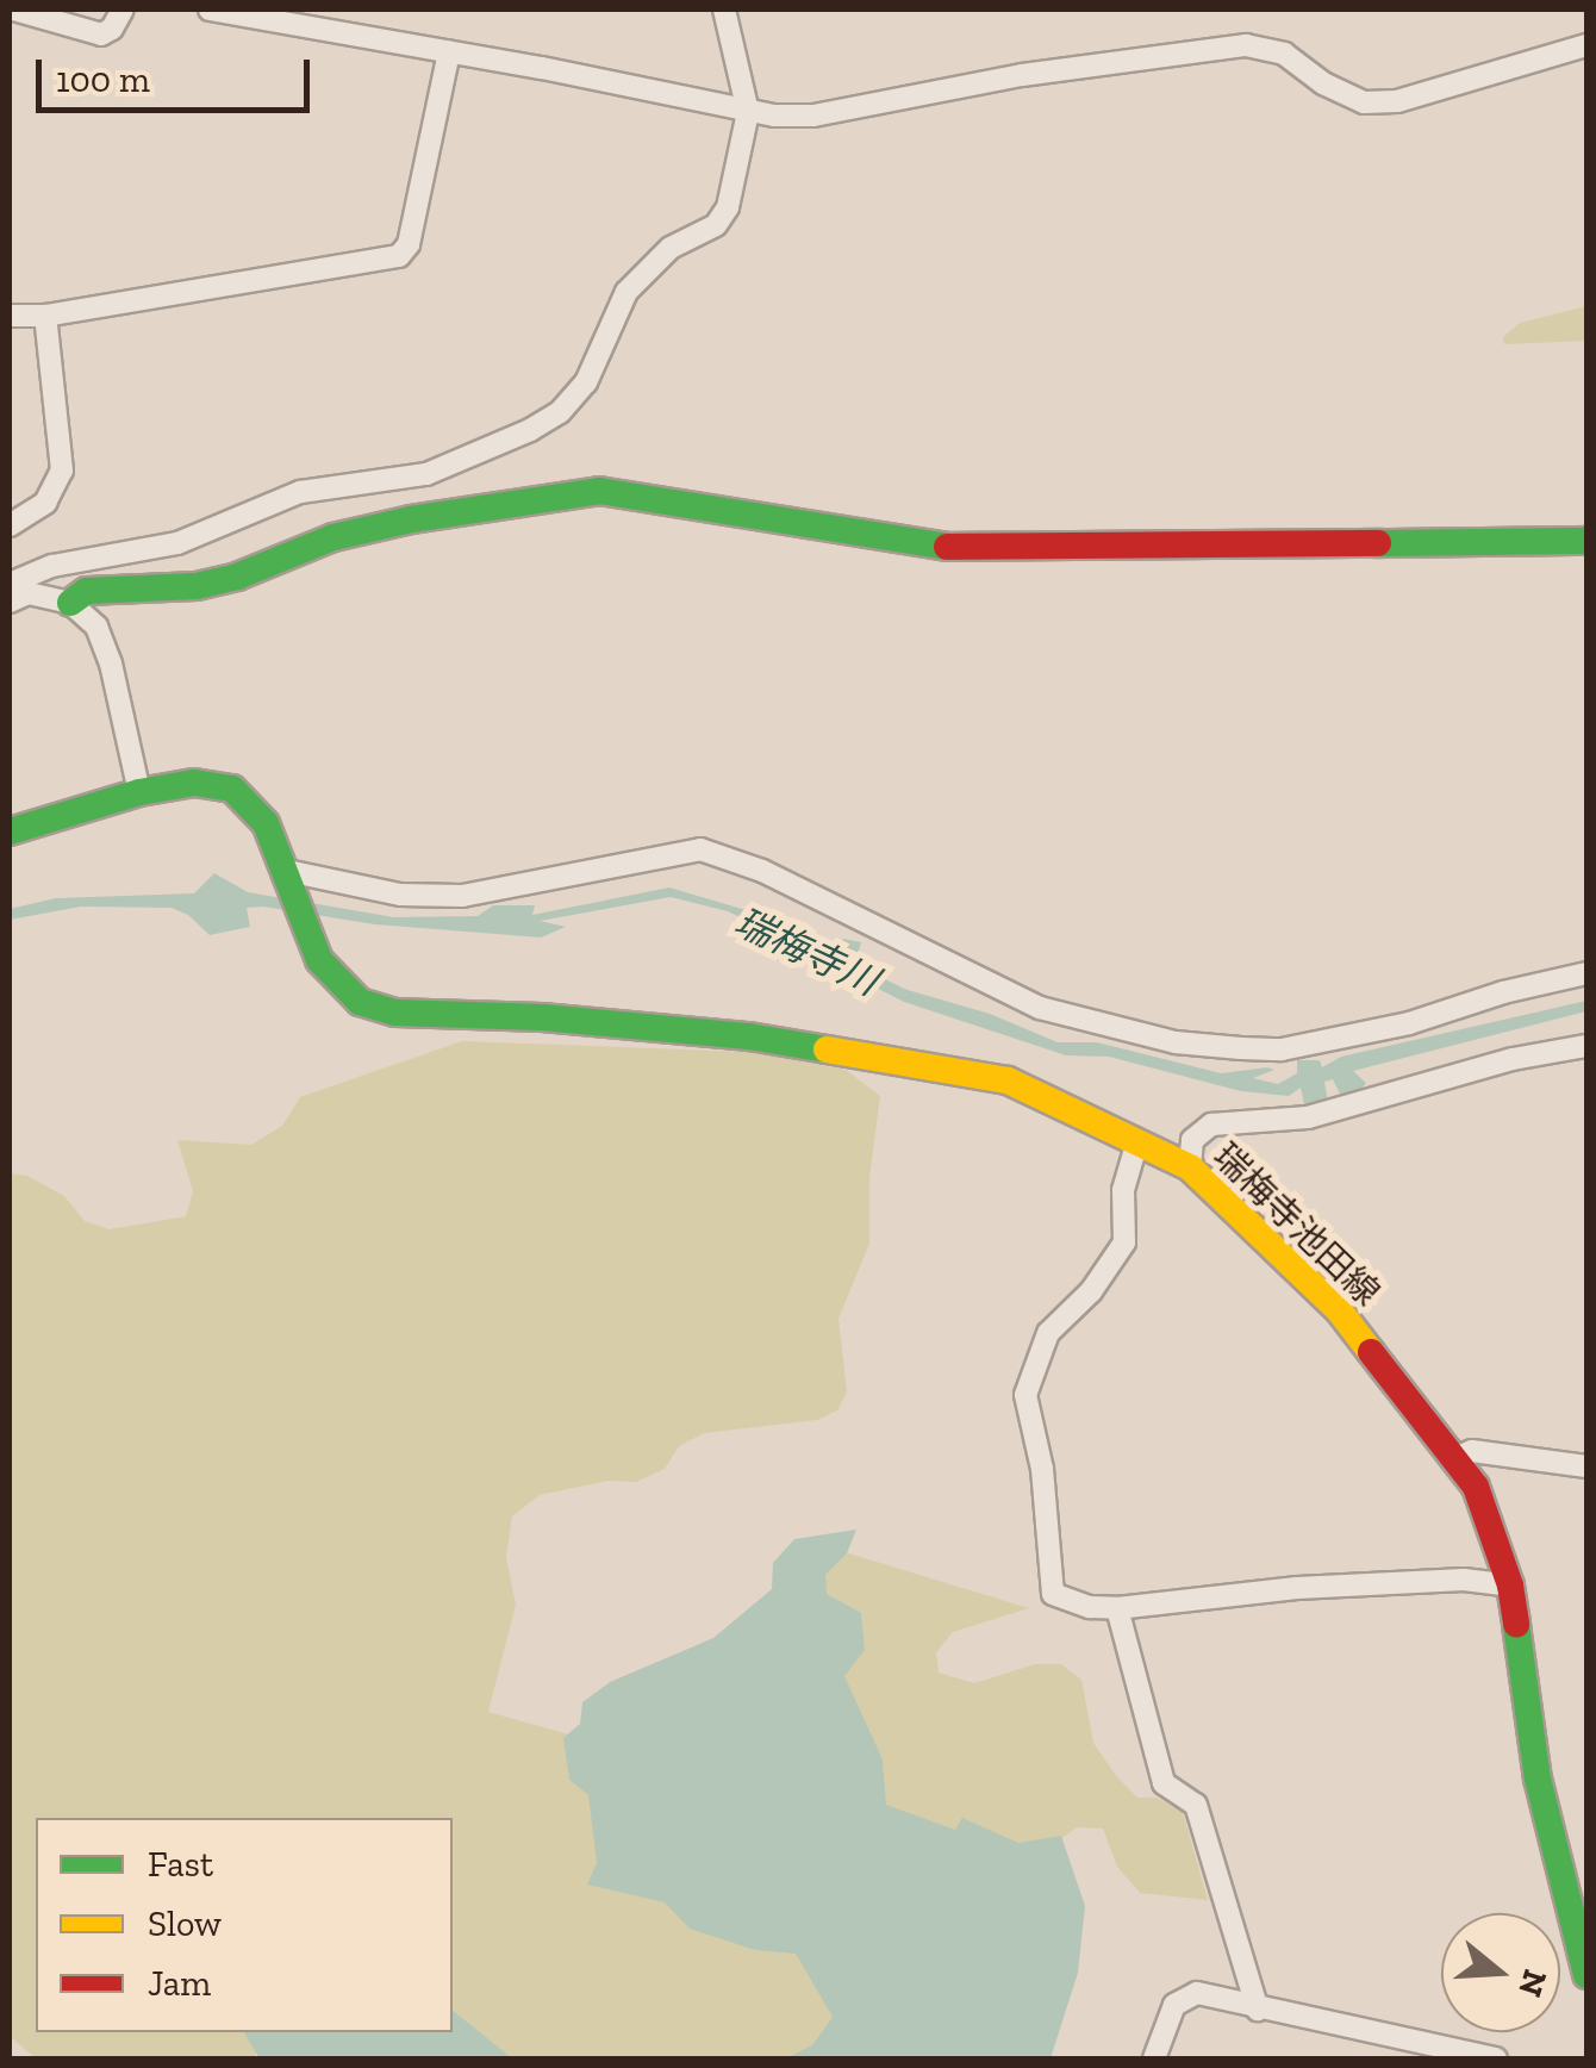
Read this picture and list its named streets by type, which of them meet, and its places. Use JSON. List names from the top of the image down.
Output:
{
  "streets": {
    "main road": ["瑞梅寺池田線"]
  },
  "water": ["瑞梅寺川"],
  "legend": ["Fast", "Slow", "Jam"],
  "scale_bar": "100 m",
  "north": "right"
}
